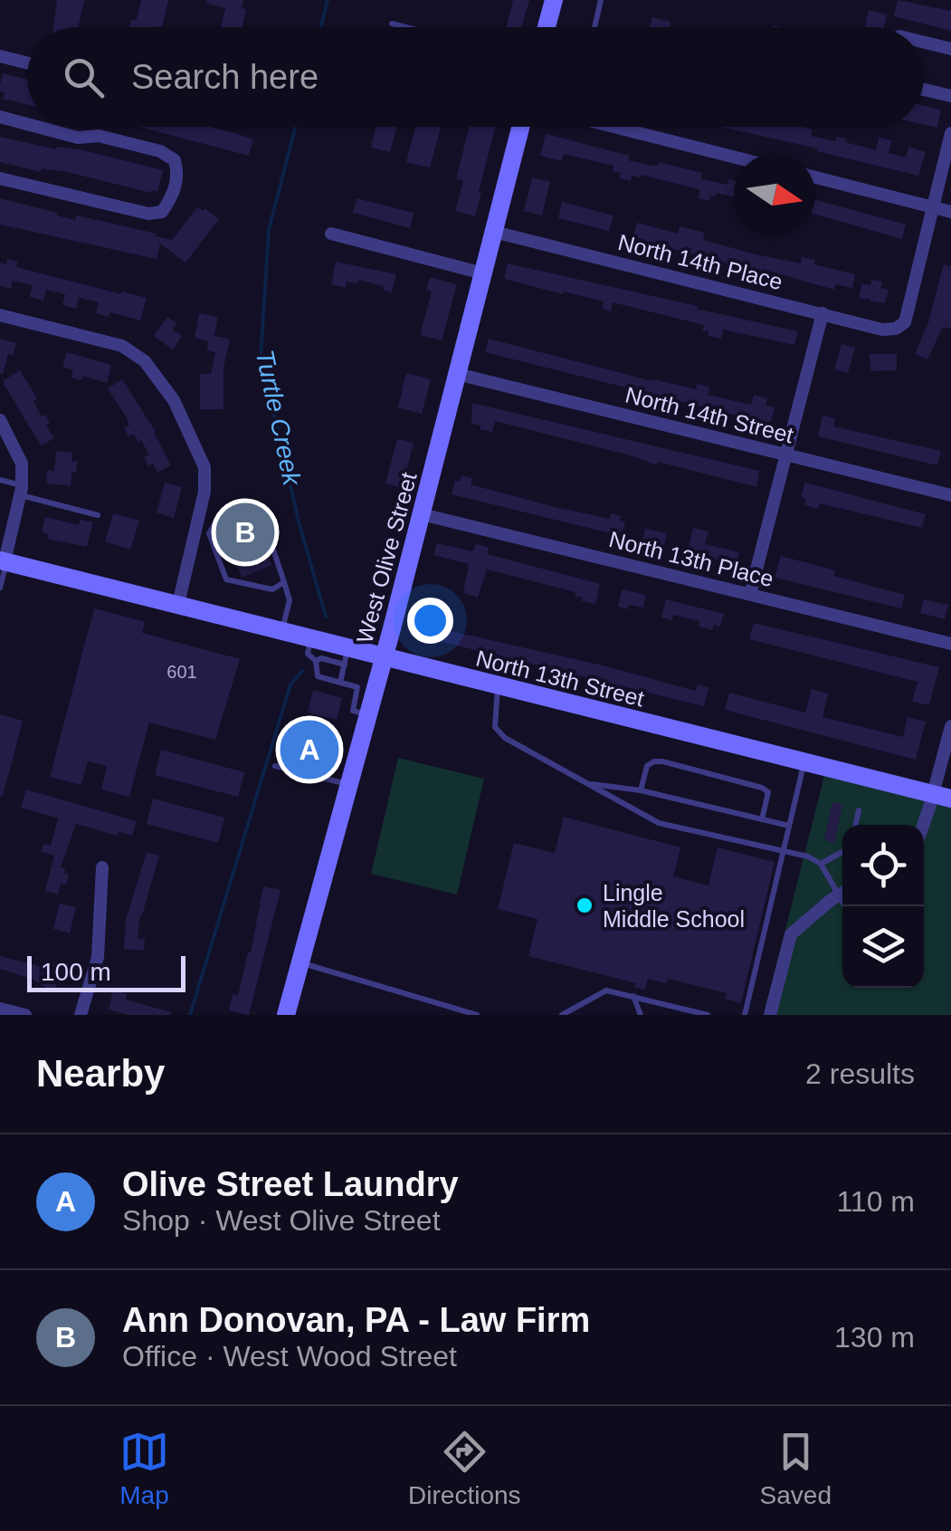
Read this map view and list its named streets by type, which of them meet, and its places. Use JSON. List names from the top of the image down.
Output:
{
  "streets": {
    "main road": ["West Olive Street", "North 13th Street"],
    "street": ["North 14th Place", "North 14th Street", "North 13th Place"]
  },
  "crossings": [
    ["North 14th Place", "West Olive Street"],
    ["North 14th Street", "West Olive Street"],
    ["West Olive Street", "North 13th Place"],
    ["West Olive Street", "North 13th Street"]
  ],
  "water": ["Turtle Creek"],
  "places": ["Lingle Middle School"],
  "house_numbers": ["601"],
  "scale_bar": "100 m",
  "north": "right",
  "page": {
    "search": "Search here",
    "pins": ["B", "A"],
    "scale": "100 m",
    "heading": ["Nearby", "2 results"],
    "list": [
      {
        "mark": "A",
        "name": "Olive Street Laundry",
        "note": "Shop · West Olive Street",
        "value": "110 m"
      },
      {
        "mark": "B",
        "name": "Ann Donovan, PA - Law Firm",
        "note": "Office · West Wood Street",
        "value": "130 m"
      }
    ],
    "nav": ["Map", "Directions", "Saved"]
  }
}
